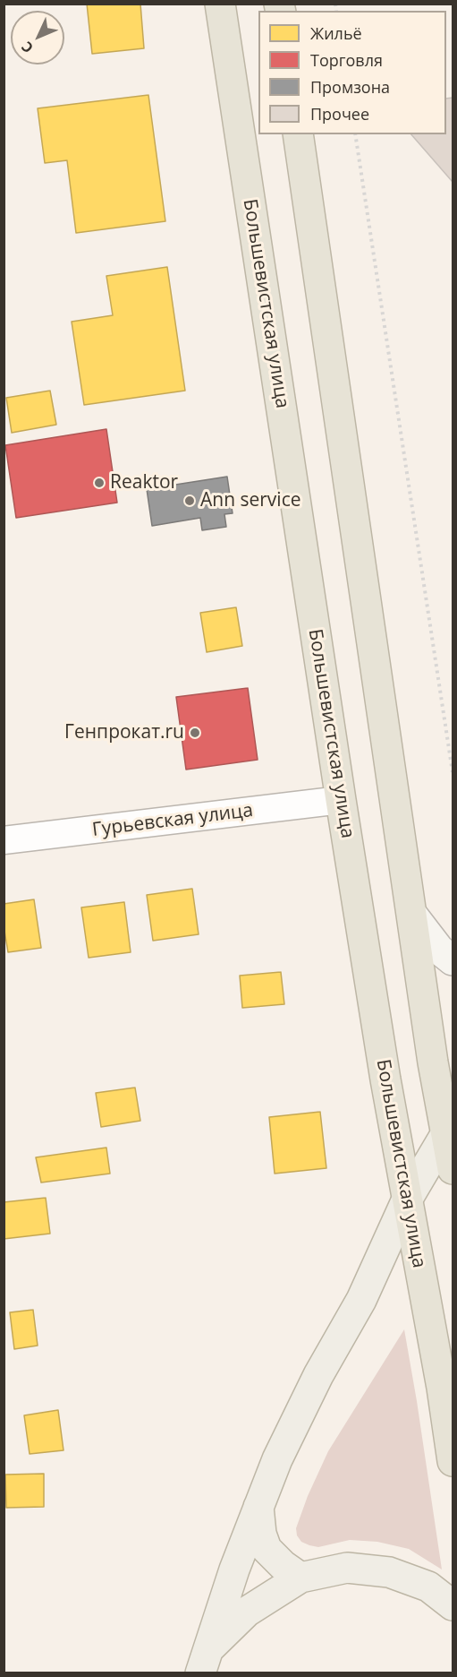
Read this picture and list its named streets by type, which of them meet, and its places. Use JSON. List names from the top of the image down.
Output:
{
  "streets": {
    "highway": ["Большевистская улица"],
    "street": ["Гурьевская улица"]
  },
  "crossings": [
    ["Большевистская улица", "Гурьевская улица"]
  ],
  "places": ["Reaktor", "Ann service", "Генпрокат.ru"],
  "legend": [
    "Жильё",
    "Торговля",
    "Промзона",
    "Прочее"
  ],
  "north": "bottom left"
}
